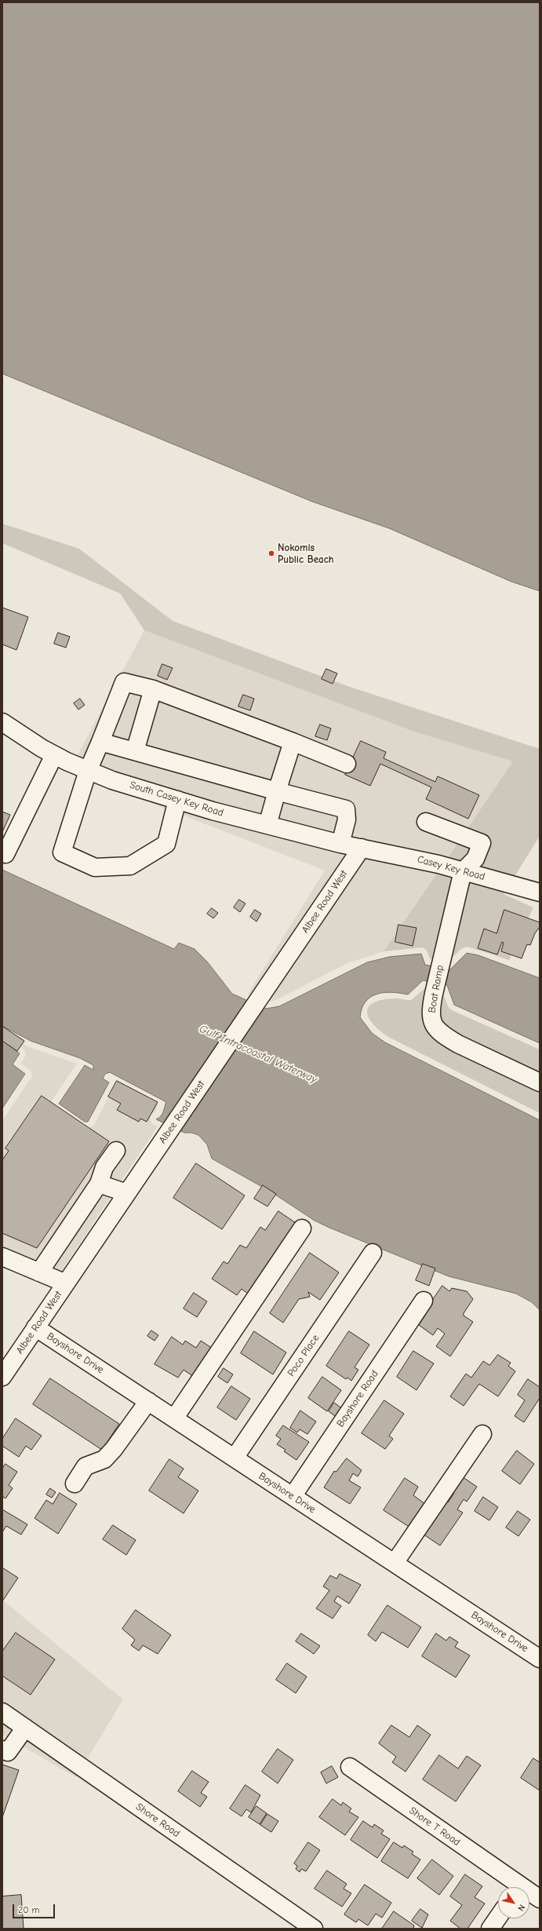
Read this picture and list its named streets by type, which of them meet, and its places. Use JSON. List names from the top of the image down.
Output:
{
  "streets": {
    "street": [
      "South Casey Key Road",
      "Casey Key Road",
      "Albee Road West",
      "Boat Ramp",
      "Bayshore Drive",
      "Poco Place",
      "Bayshore Road",
      "Shore Road",
      "Shore T Road"
    ]
  },
  "crossings": [
    ["South Casey Key Road", "Casey Key Road"],
    ["South Casey Key Road", "Albee Road West"],
    ["Casey Key Road", "Albee Road West"],
    ["Casey Key Road", "Boat Ramp"],
    ["Albee Road West", "Bayshore Drive"],
    ["Bayshore Drive", "Poco Place"],
    ["Bayshore Drive", "Bayshore Road"]
  ],
  "water": ["Gulf Intracoastal Waterway"],
  "places": ["Nokomis Public Beach"],
  "scale_bar": "20 m",
  "north": "bottom right"
}
